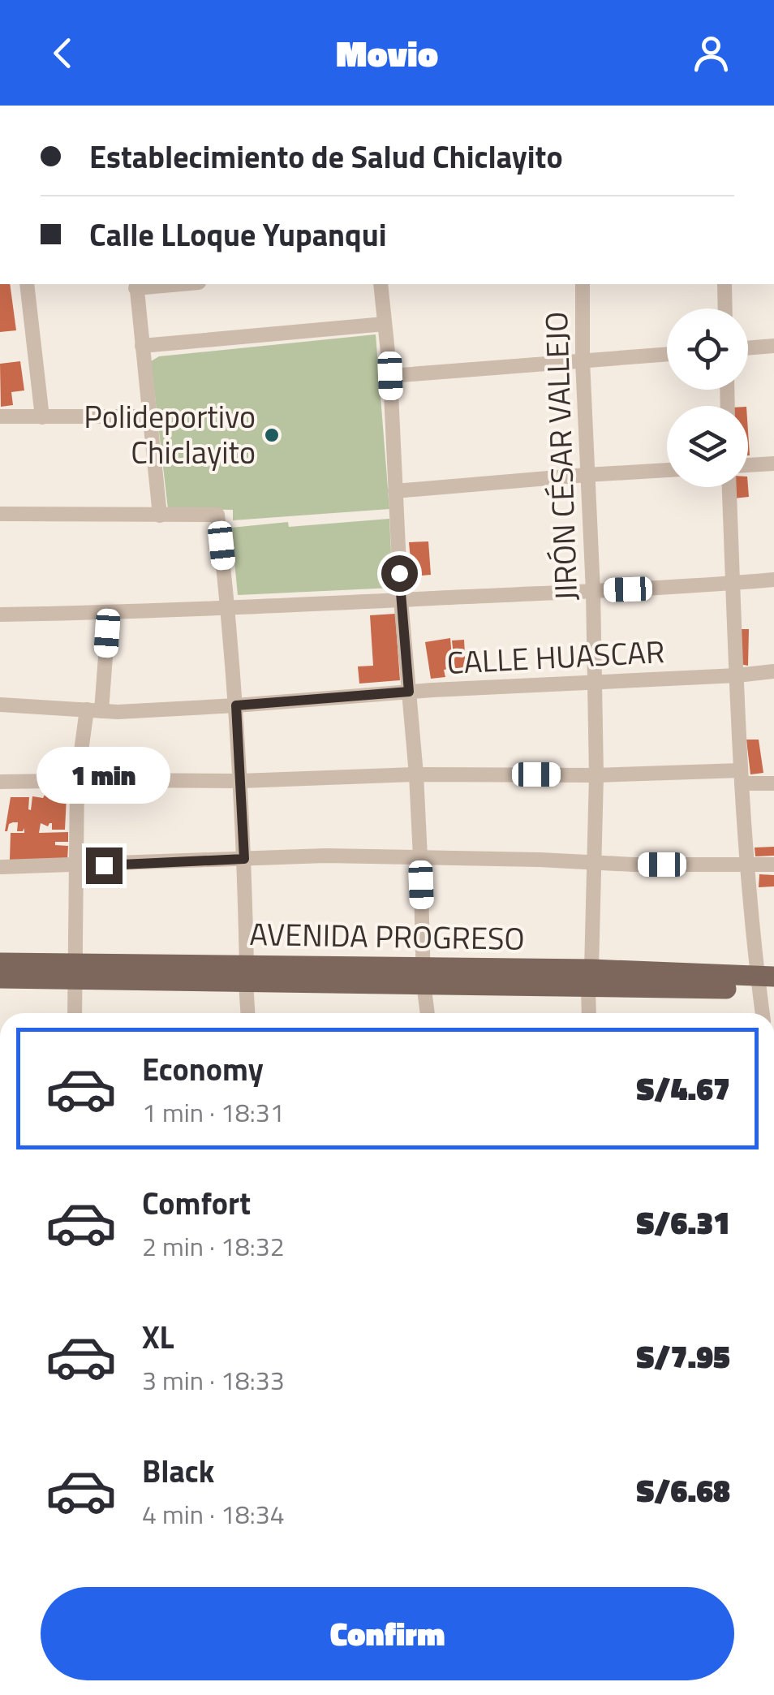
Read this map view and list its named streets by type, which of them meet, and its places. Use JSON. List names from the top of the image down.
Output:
{
  "streets": {
    "main road": ["AVENIDA PROGRESO"],
    "street": ["JIRÓN CÉSAR VALLEJO", "CALLE HUASCAR"]
  },
  "crossings": [
    ["JIRÓN CÉSAR VALLEJO", "CALLE HUASCAR"],
    ["JIRÓN CÉSAR VALLEJO", "AVENIDA PROGRESO"]
  ],
  "places": ["Polideportivo Chiclayito"],
  "page": {
    "header": "Movio",
    "banner": ["Establecimiento de Salud Chiclayito", "Calle LLoque Yupanqui"],
    "bubble": "1 min",
    "list": [
      {
        "name": "Economy",
        "note": "1 min · 18:31",
        "value": "S/4.67"
      },
      {
        "name": "Comfort",
        "note": "2 min · 18:32",
        "value": "S/6.31"
      },
      {
        "name": "XL",
        "note": "3 min · 18:33",
        "value": "S/7.95"
      },
      {
        "name": "Black",
        "note": "4 min · 18:34",
        "value": "S/6.68"
      }
    ],
    "buttons": "Confirm"
  }
}
